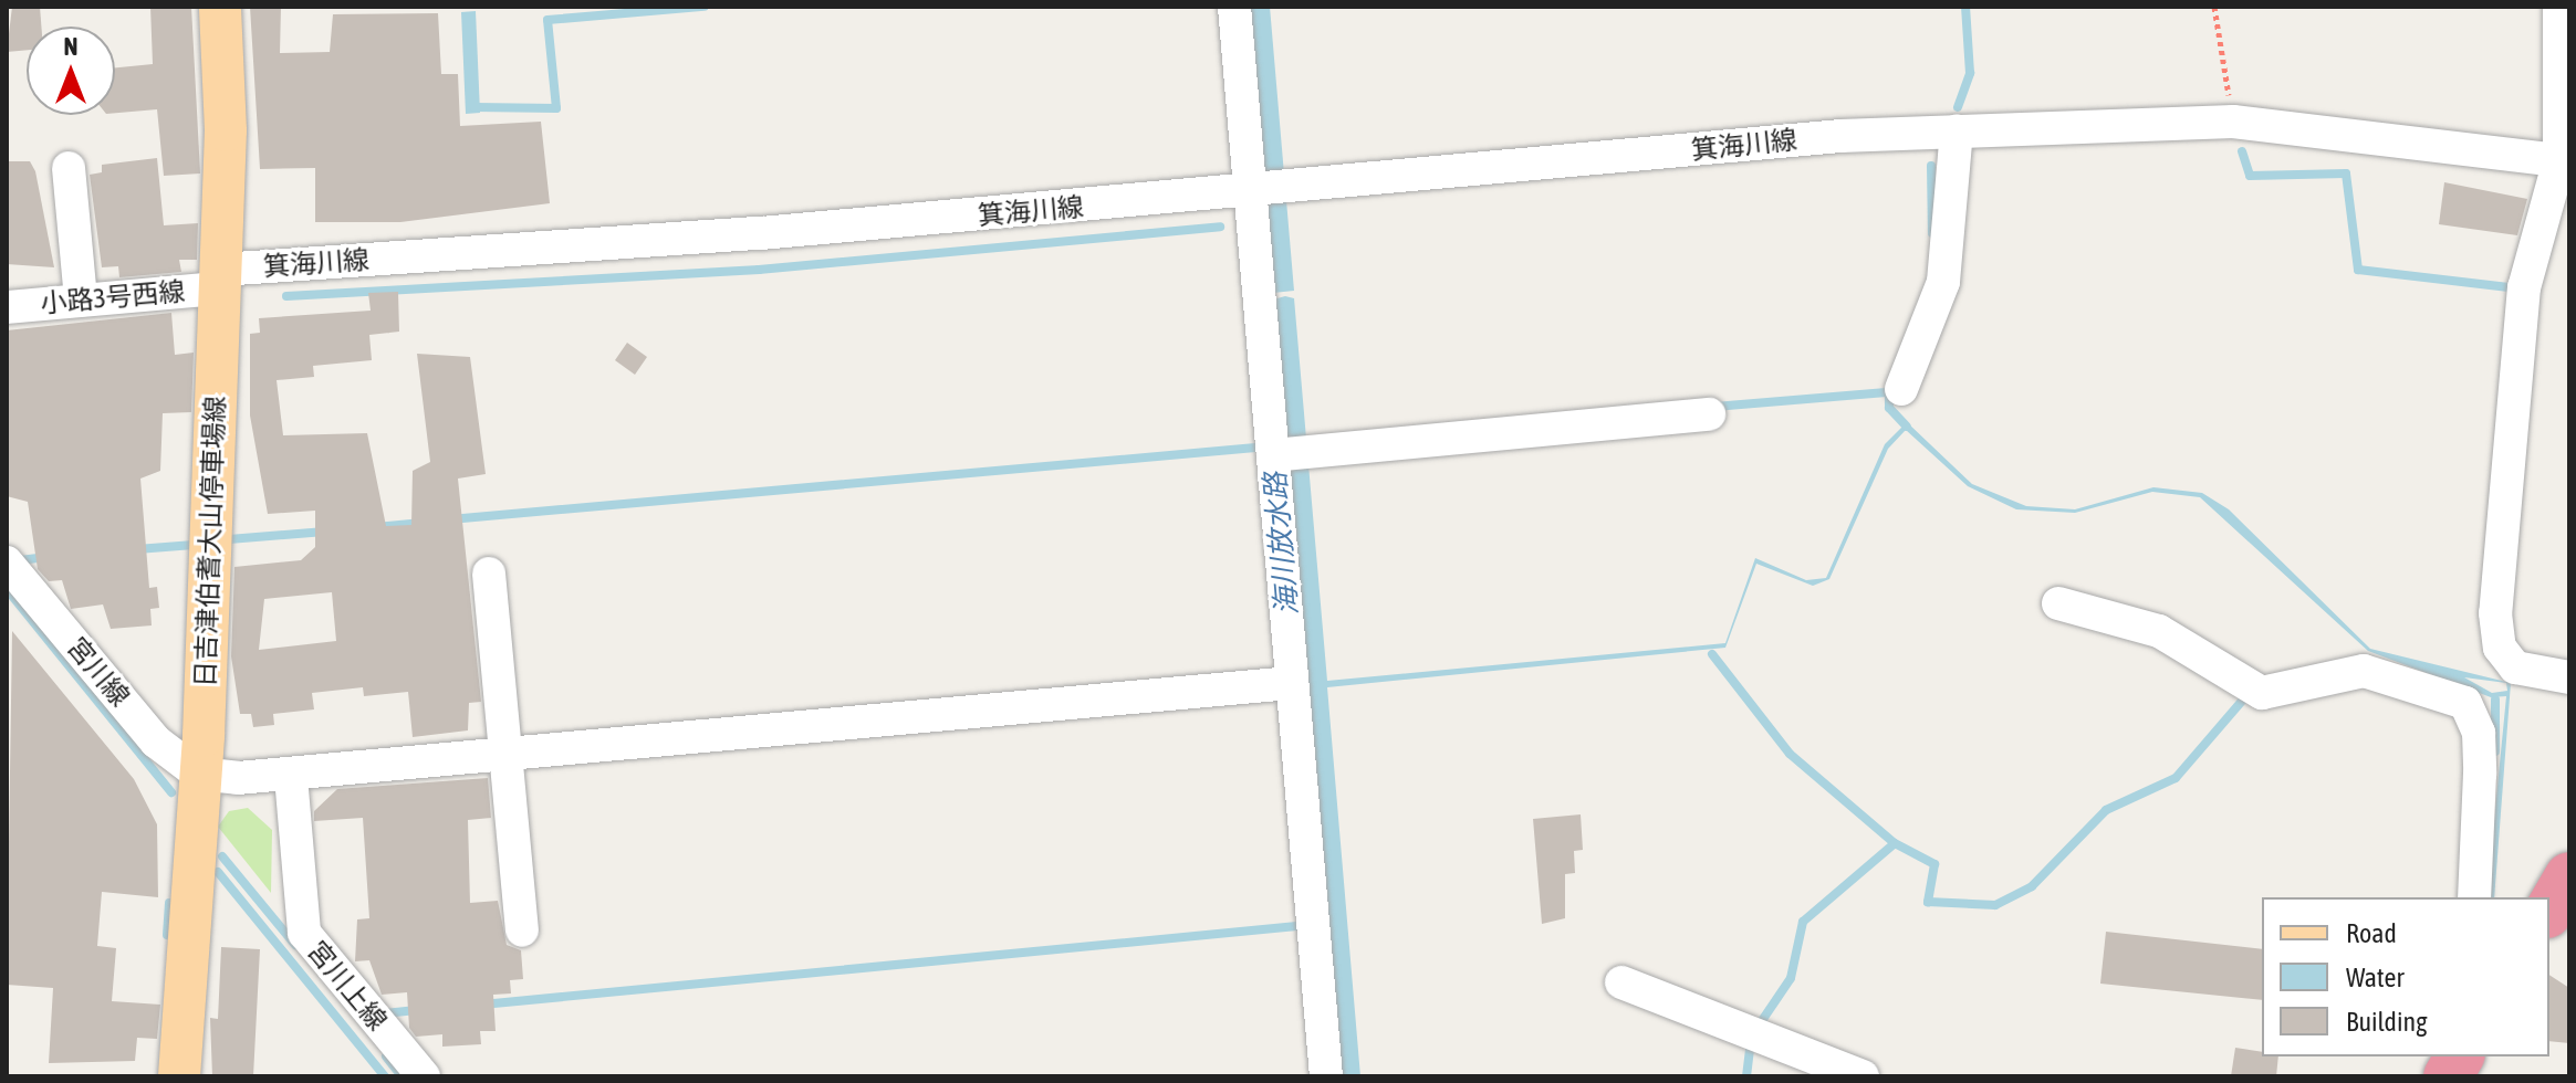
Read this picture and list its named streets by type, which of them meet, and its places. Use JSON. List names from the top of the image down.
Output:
{
  "streets": {
    "main road": ["日吉津伯耆大山停車場線"],
    "street": [
      "箕海川線",
      "小路3号西線",
      "宮川線",
      "宮川上線"
    ]
  },
  "crossings": [
    ["箕海川線", "小路3号西線"],
    ["箕海川線", "日吉津伯耆大山停車場線"],
    ["小路3号西線", "日吉津伯耆大山停車場線"],
    ["日吉津伯耆大山停車場線", "宮川線"]
  ],
  "water": ["海川放水路"],
  "legend": ["Road", "Water", "Building"],
  "north": "top"
}
